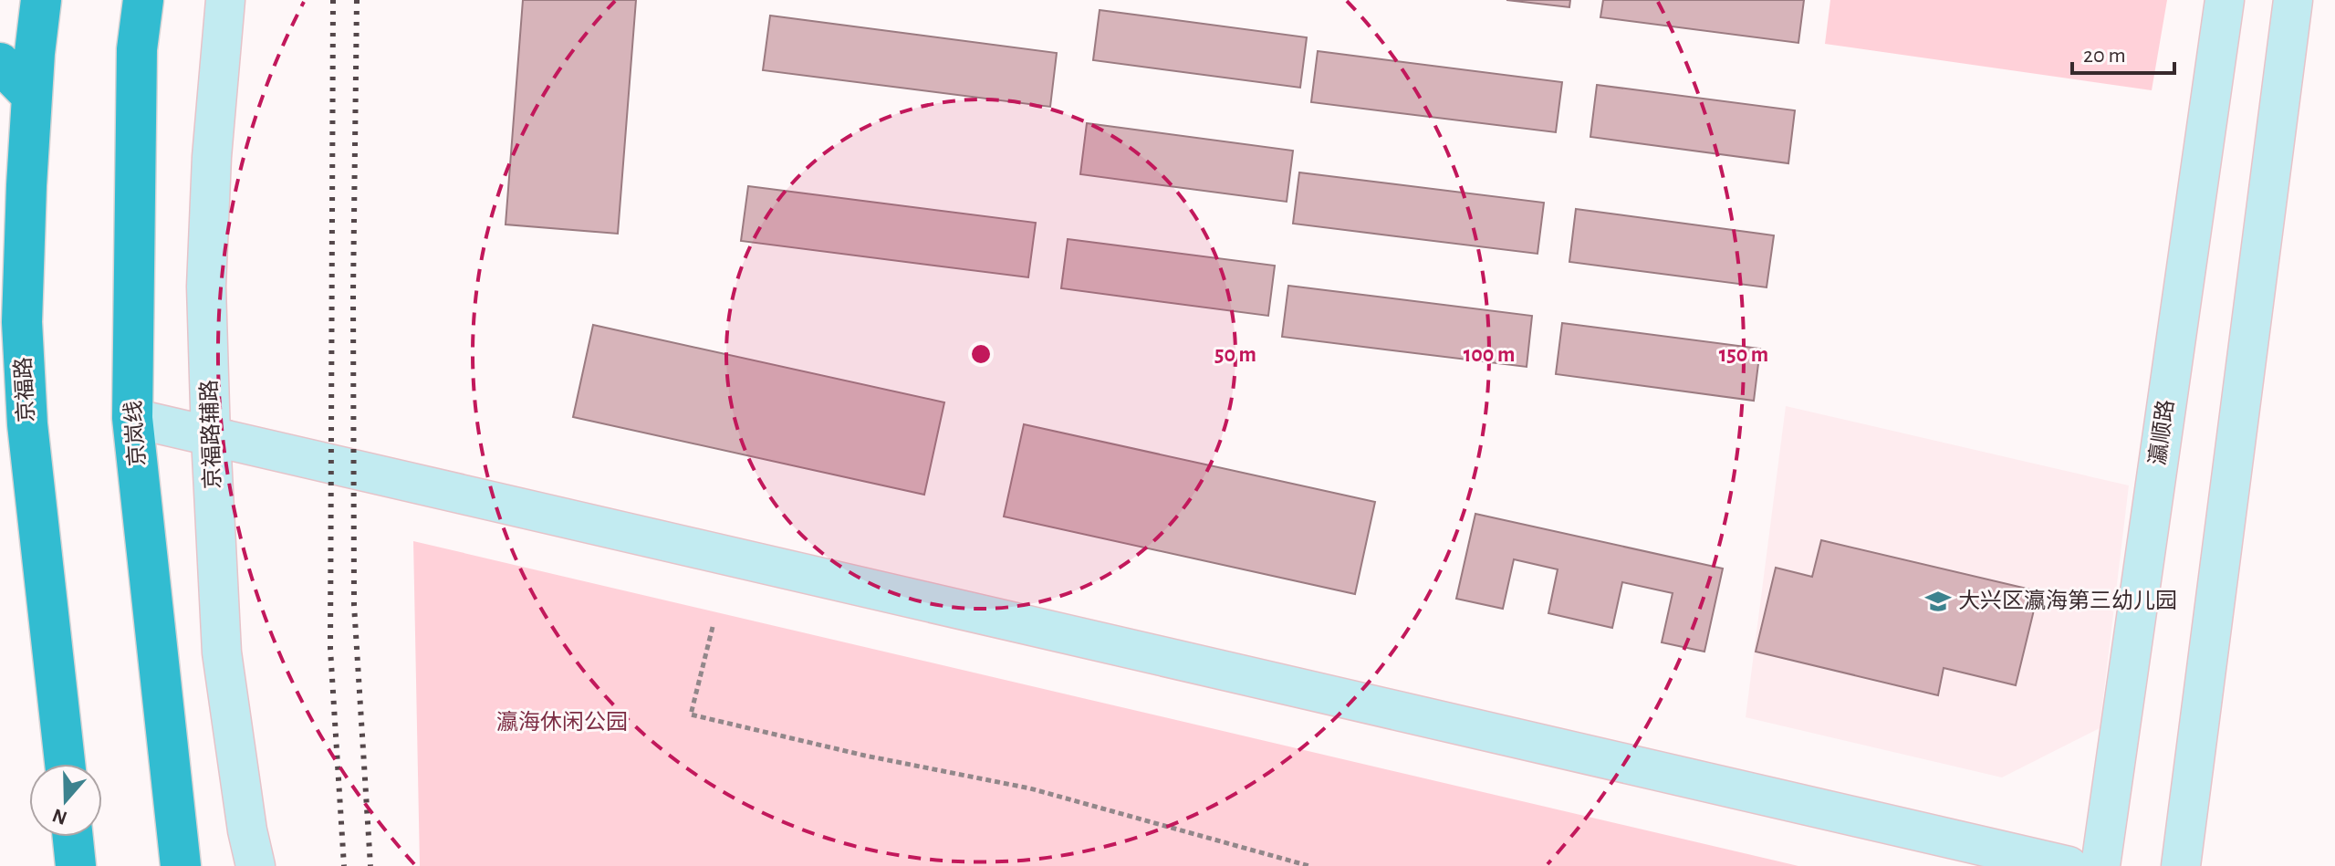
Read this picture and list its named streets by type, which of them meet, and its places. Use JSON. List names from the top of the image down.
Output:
{
  "streets": {
    "highway": ["京福路", "京岚线"],
    "street": ["瀛顺路", "京福路辅路"]
  },
  "parks": ["瀛海休闲公园"],
  "places": {
    "school or university": ["大兴区瀛海第三幼儿园"]
  },
  "scale_bar": "20 m",
  "north": "bottom",
  "rings": ["50 m", "100 m", "150 m"]
}
